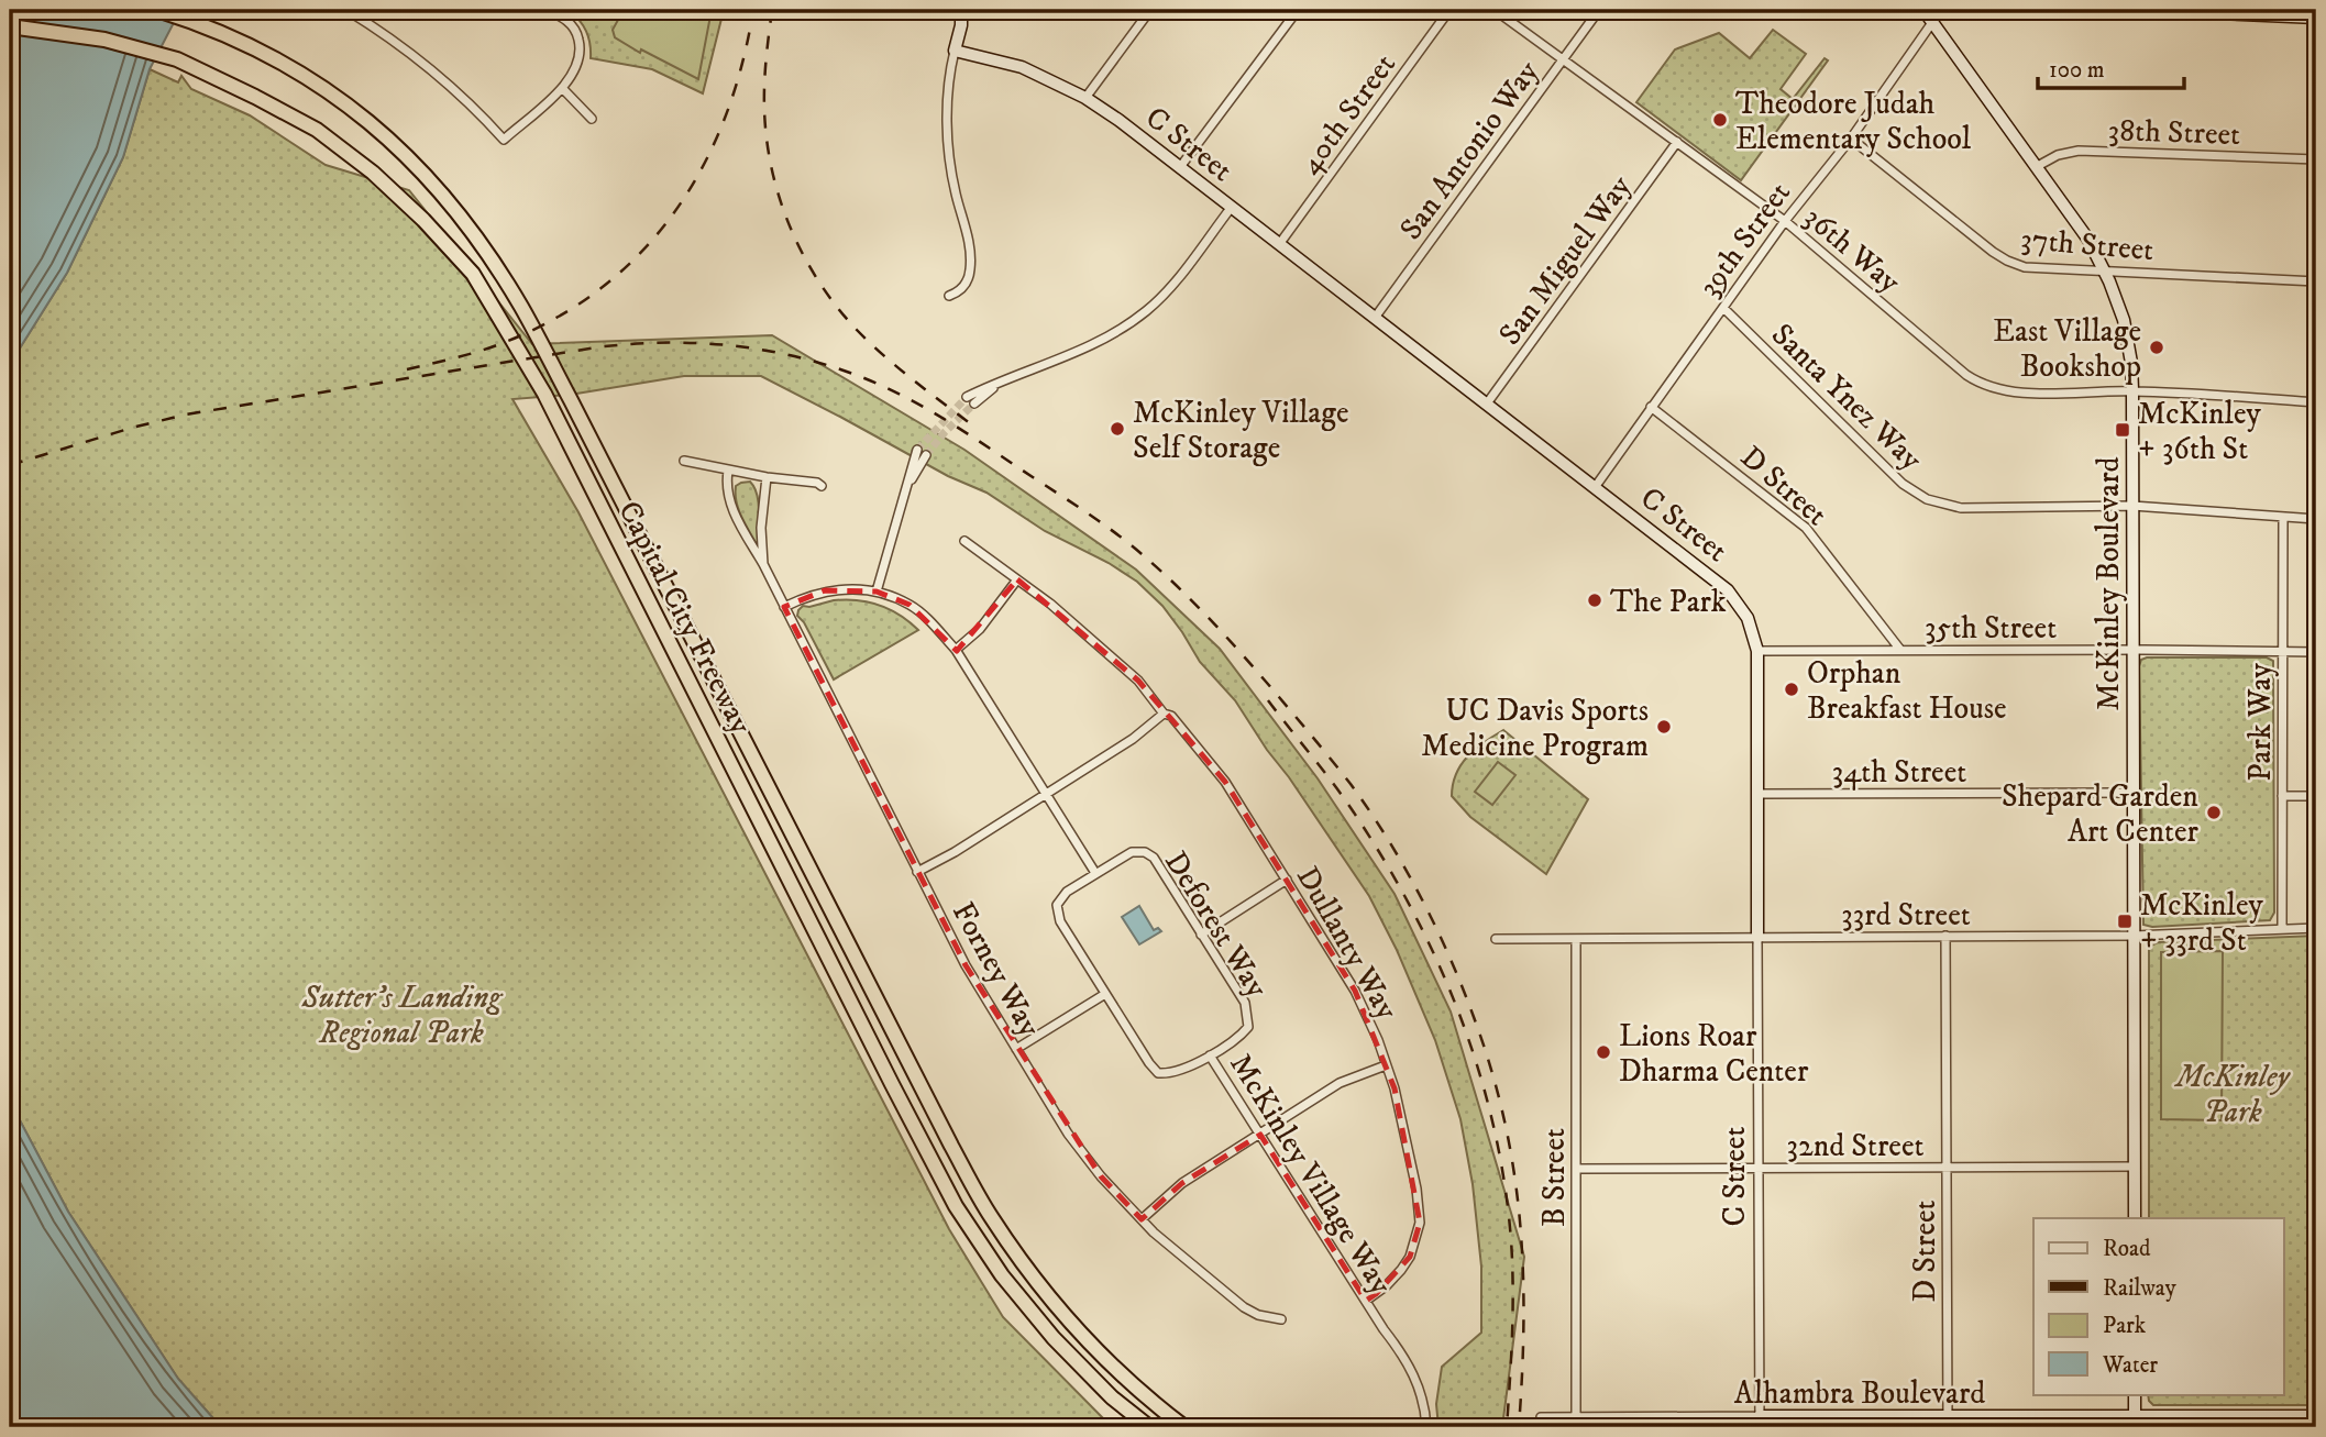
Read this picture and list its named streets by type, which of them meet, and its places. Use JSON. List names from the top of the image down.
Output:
{
  "streets": {
    "highway": ["Capital City Freeway"],
    "street": [
      "40th Street",
      "38th Street",
      "C Street",
      "San Antonio Way",
      "39th Street",
      "37th Street",
      "36th Way",
      "San Miguel Way",
      "Santa Ynez Way",
      "D Street",
      "McKinley Boulevard",
      "35th Street",
      "Park Way",
      "34th Street",
      "33rd Street",
      "Deforest Way",
      "Dullanty Way",
      "Forney Way",
      "32nd Street",
      "McKinley Village Way",
      "B Street",
      "Alhambra Boulevard"
    ]
  },
  "crossings": [
    ["40th Street", "C Street"],
    ["38th Street", "McKinley Boulevard"],
    ["C Street", "San Antonio Way"],
    ["C Street", "39th Street"],
    ["C Street", "San Miguel Way"],
    ["C Street", "35th Street"],
    ["C Street", "34th Street"],
    ["C Street", "33rd Street"],
    ["C Street", "32nd Street"],
    ["C Street", "Alhambra Boulevard"],
    ["San Antonio Way", "36th Way"],
    ["39th Street", "37th Street"],
    ["39th Street", "36th Way"],
    ["39th Street", "Santa Ynez Way"],
    ["39th Street", "D Street"],
    ["39th Street", "McKinley Boulevard"],
    ["37th Street", "McKinley Boulevard"],
    ["36th Way", "San Miguel Way"],
    ["36th Way", "McKinley Boulevard"],
    ["Santa Ynez Way", "McKinley Boulevard"],
    ["Santa Ynez Way", "Park Way"],
    ["D Street", "35th Street"],
    ["D Street", "33rd Street"],
    ["D Street", "32nd Street"],
    ["D Street", "Alhambra Boulevard"],
    ["McKinley Boulevard", "35th Street"],
    ["McKinley Boulevard", "34th Street"],
    ["McKinley Boulevard", "33rd Street"],
    ["McKinley Boulevard", "32nd Street"],
    ["35th Street", "Park Way"],
    ["Park Way", "33rd Street"],
    ["33rd Street", "B Street"],
    ["Deforest Way", "McKinley Village Way"],
    ["Dullanty Way", "McKinley Village Way"],
    ["32nd Street", "B Street"],
    ["B Street", "Alhambra Boulevard"]
  ],
  "parks": ["Sutter's Landing Regional Park", "McKinley Park"],
  "places": {
    "other": [
      "Theodore Judah Elementary School",
      "East Village Bookshop",
      "McKinley Village Self Storage",
      "The Park",
      "Orphan Breakfast House",
      "UC Davis Sports Medicine Program",
      "Shepard Garden Art Center",
      "Lions Roar Dharma Center"
    ],
    "transit": ["McKinley + 36th St", "McKinley + 33rd St"]
  },
  "legend": [
    "Road",
    "Railway",
    "Park",
    "Water"
  ],
  "scale_bar": "100 m"
}
